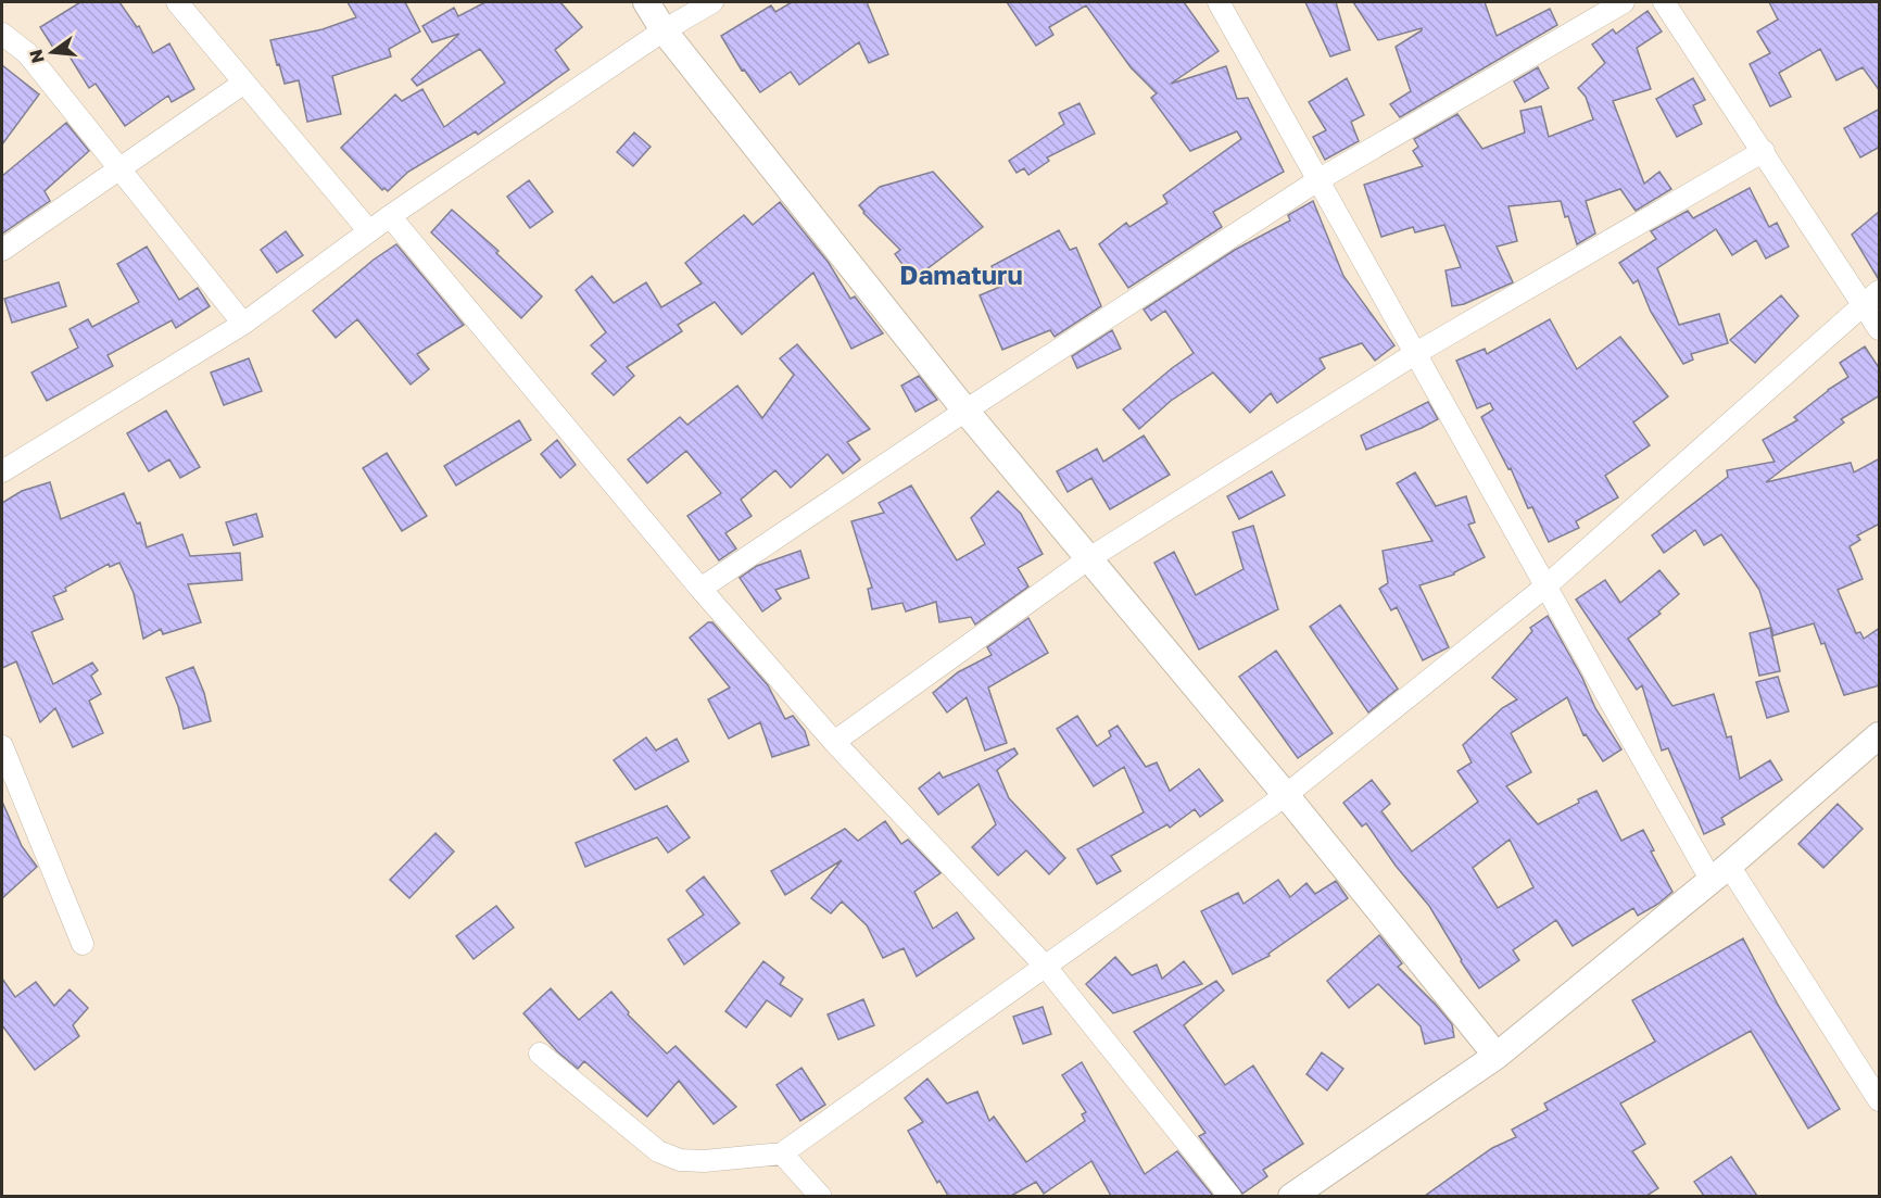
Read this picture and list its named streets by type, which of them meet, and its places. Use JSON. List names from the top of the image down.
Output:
{
  "districts": ["Damaturu"],
  "north": "left"
}
